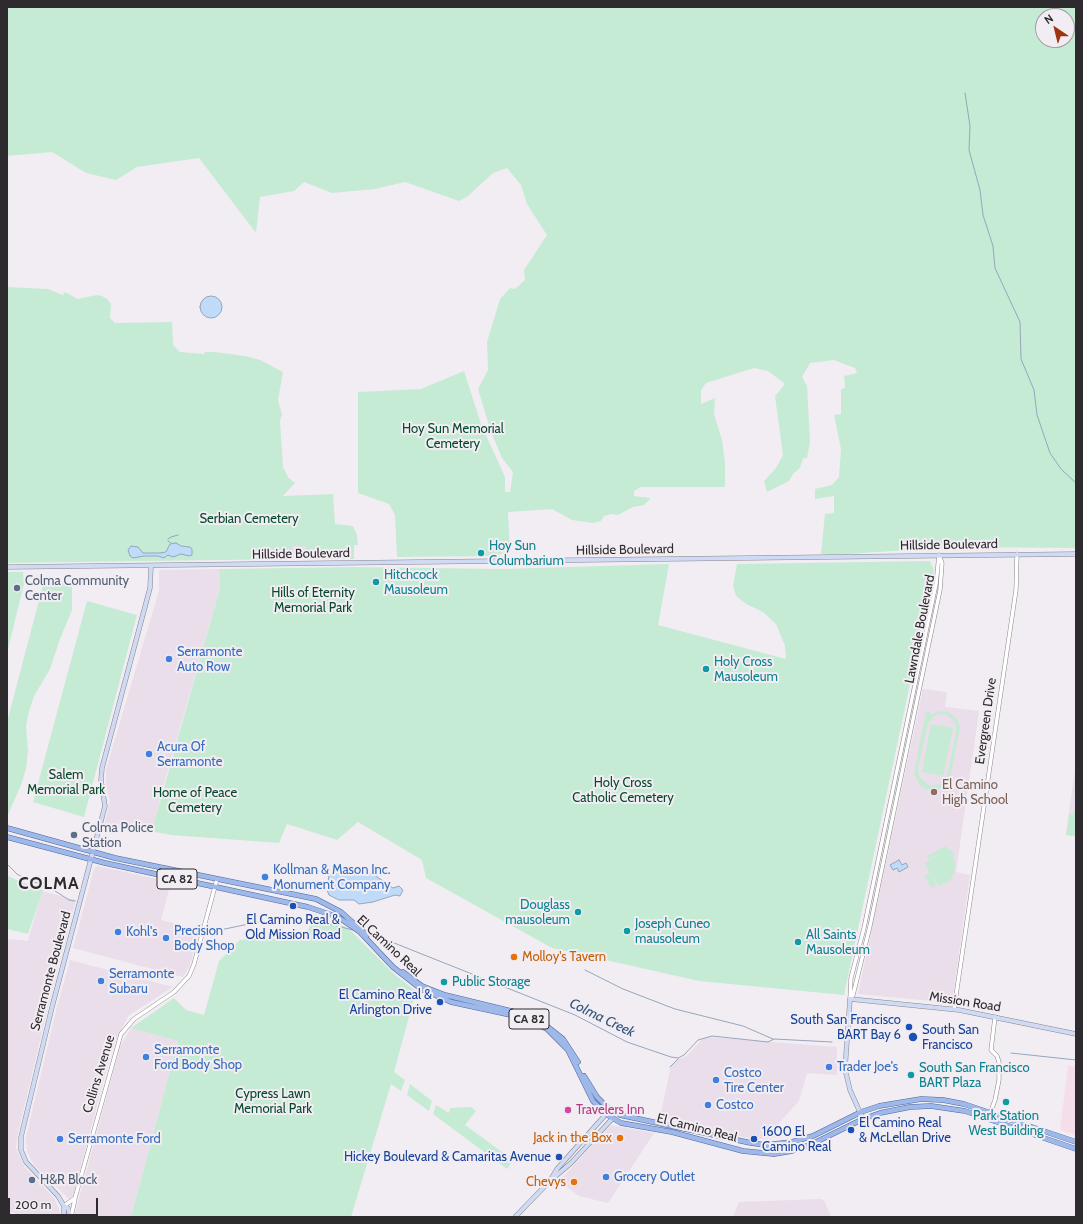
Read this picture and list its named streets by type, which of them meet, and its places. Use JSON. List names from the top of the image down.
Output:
{
  "streets": {
    "main road": [
      "Hillside Boulevard",
      "CA 82",
      "El Camino Real",
      "Serramonte Boulevard",
      "Mission Road"
    ],
    "street": ["Lawndale Boulevard", "Evergreen Drive", "Collins Avenue"]
  },
  "crossings": [
    ["Hillside Boulevard", "Lawndale Boulevard"],
    ["Hillside Boulevard", "Evergreen Drive"],
    ["Hillside Boulevard", "Serramonte Boulevard"],
    ["Lawndale Boulevard", "Mission Road"],
    ["Evergreen Drive", "Mission Road"],
    ["El Camino Real", "Serramonte Boulevard"],
    ["El Camino Real", "Collins Avenue"],
    ["Serramonte Boulevard", "Collins Avenue"]
  ],
  "districts": ["COLMA"],
  "water": ["Colma Creek"],
  "parks": [
    "Hoy Sun Memorial Cemetery",
    "Serbian Cemetery",
    "Hills of Eternity Memorial Park",
    "Salem Memorial Park",
    "Holy Cross Catholic Cemetery",
    "Home of Peace Cemetery",
    "Cypress Lawn Memorial Park"
  ],
  "places": [
    "Hoy Sun Columbarium",
    "Hitchcock Mausoleum",
    "Colma Community Center",
    "Serramonte Auto Row",
    "Holy Cross Mausoleum",
    "Acura Of Serramonte",
    "El Camino High School",
    "Colma Police Station",
    "Kollman & Mason Inc. Monument Company",
    "El Camino Real & Old Mission Road",
    "Douglass mausoleum",
    "Joseph Cuneo mausoleum",
    "Kohl's",
    "Precision Body Shop",
    "All Saints Mausoleum",
    "Molloy's Tavern",
    "Serramonte Subaru",
    "Public Storage",
    "El Camino Real & Arlington Drive",
    "South San Francisco BART Bay 6",
    "South San Francisco",
    "Serramonte Ford Body Shop",
    "Trader Joe's",
    "South San Francisco BART Plaza",
    "Costco Tire Center",
    "Park Station West Building",
    "Costco",
    "Travelers Inn",
    "El Camino Real & McLellan Drive",
    "Jack in the Box",
    "Serramonte Ford",
    "1600 El Camino Real",
    "Hickey Boulevard & Camaritas Avenue",
    "Grocery Outlet",
    "H&R Block",
    "Chevys"
  ],
  "scale_bar": "200 m",
  "north": "top left"
}
